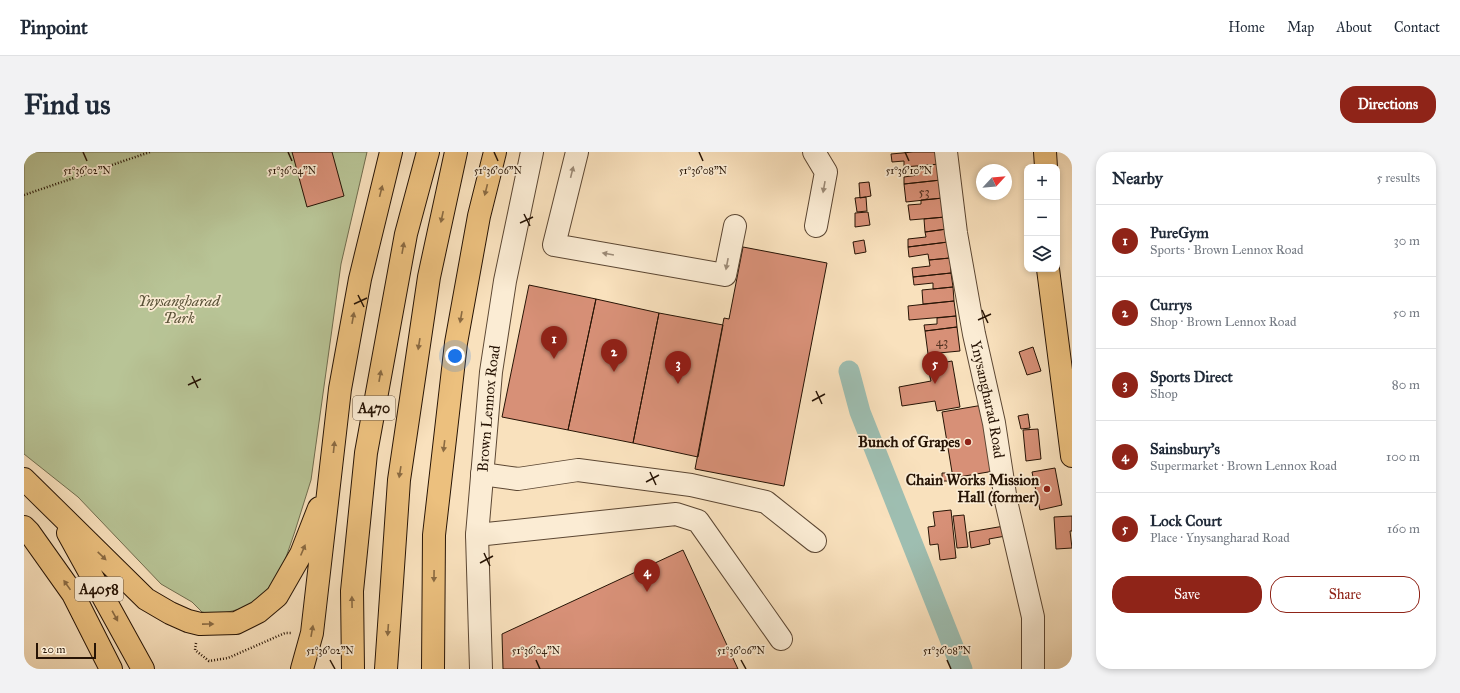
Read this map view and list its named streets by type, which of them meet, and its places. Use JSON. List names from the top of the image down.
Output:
{
  "streets": {
    "main road": ["A470", "A4058"],
    "street": ["Ynysangharad Road", "Brown Lennox Road"]
  },
  "parks": ["Ynysangharad Park"],
  "places": ["Bunch of Grapes", "Chain Works Mission Hall (former)"],
  "house_numbers": ["53", "43"],
  "scale_bar": "20 m",
  "north": "top right",
  "page": {
    "header": "Pinpoint",
    "nav": [
      "Home",
      "Map",
      "About",
      "Contact"
    ],
    "buttons": [
      "Directions",
      ["Save", "Share"]
    ],
    "title": "Find us",
    "heading": ["Nearby", "5 results"],
    "map_buttons": ["+", "−"],
    "list": [
      {
        "mark": "1",
        "name": "PureGym",
        "note": "Sports · Brown Lennox Road",
        "value": "30 m"
      },
      {
        "mark": "2",
        "name": "Currys",
        "note": "Shop · Brown Lennox Road",
        "value": "50 m"
      },
      {
        "mark": "3",
        "name": "Sports Direct",
        "note": "Shop",
        "value": "80 m"
      },
      {
        "mark": "4",
        "name": "Sainsbury's",
        "note": "Supermarket · Brown Lennox Road",
        "value": "100 m"
      },
      {
        "mark": "5",
        "name": "Lock Court",
        "note": "Place · Ynysangharad Road",
        "value": "160 m"
      }
    ],
    "pins": [
      "1",
      "2",
      "3",
      "5",
      "4"
    ],
    "scale": "20 m"
  },
  "coordinates": [
    "51°36'02\"N",
    "51°36'04\"N",
    "51°36'06\"N",
    "51°36'08\"N",
    "51°36'10\"N"
  ]
}
